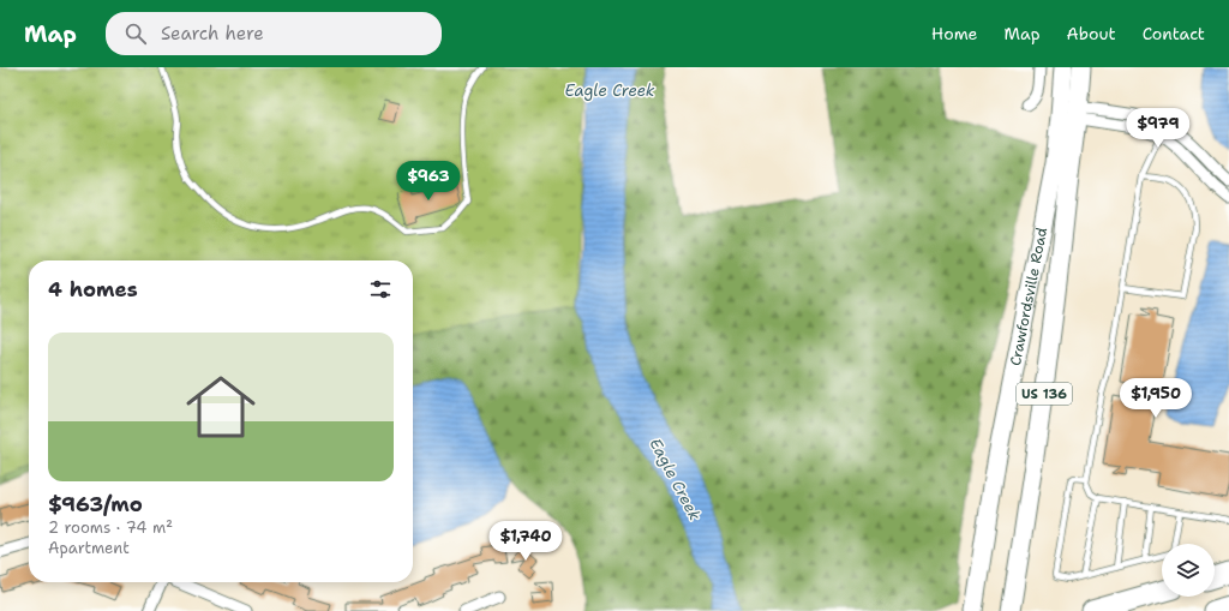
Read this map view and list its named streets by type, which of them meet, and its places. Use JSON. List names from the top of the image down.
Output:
{
  "streets": {
    "main road": ["Crawfordsville Road", "US 136"]
  },
  "water": ["Eagle Creek"],
  "page": {
    "header": "Map",
    "search": "Search here",
    "nav": [
      "Home",
      "Map",
      "About",
      "Contact"
    ],
    "price": [
      "$979",
      "$963",
      "$1,950",
      "$1,740"
    ],
    "heading": "4 homes",
    "list": [
      {
        "name": "$963/mo",
        "note": "2 rooms · 74 m² · Apartment"
      }
    ]
  }
}
